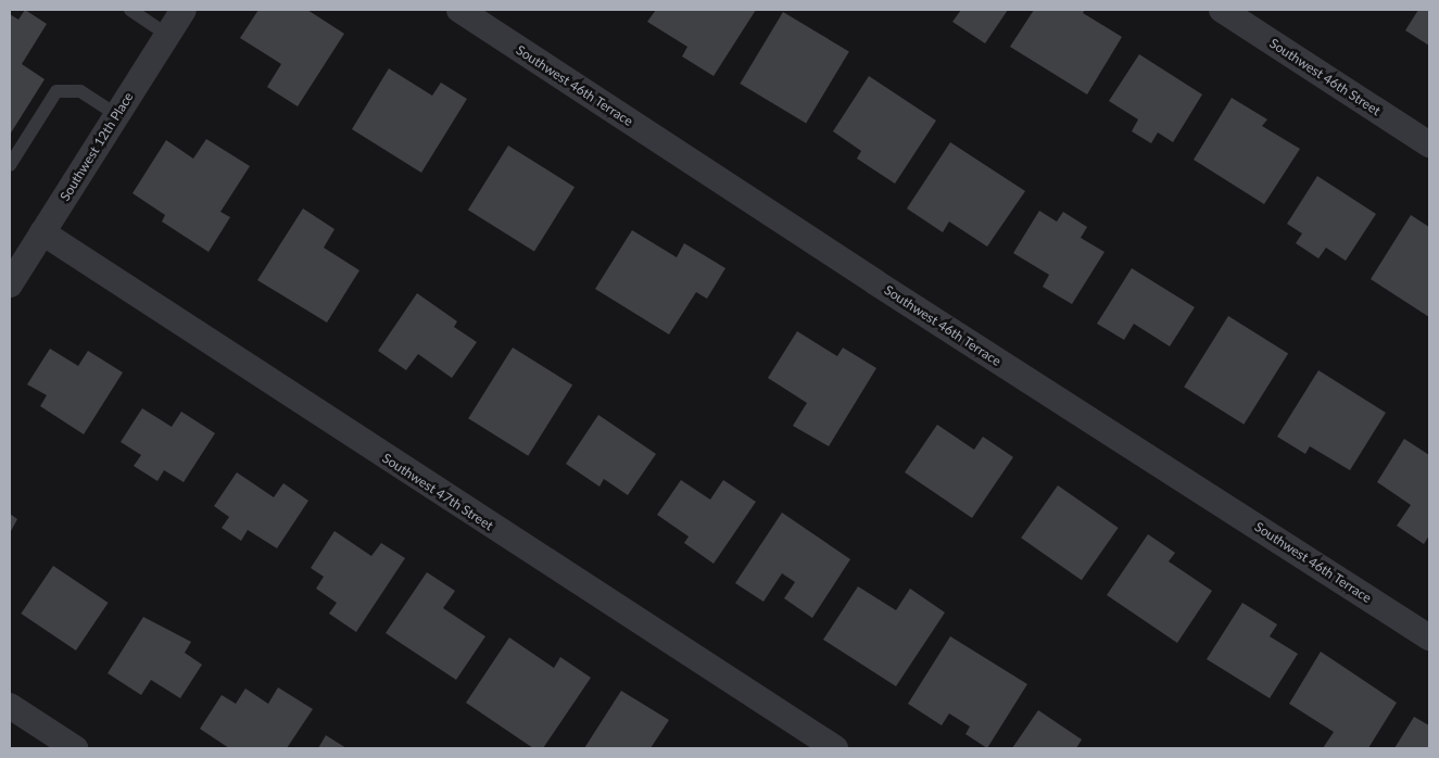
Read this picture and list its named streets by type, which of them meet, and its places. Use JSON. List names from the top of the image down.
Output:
{
  "streets": {
    "street": [
      "Southwest 46th Street",
      "Southwest 46th Terrace",
      "Southwest 12th Place",
      "Southwest 47th Street"
    ]
  },
  "crossings": [
    ["Southwest 12th Place", "Southwest 47th Street"]
  ]
}
